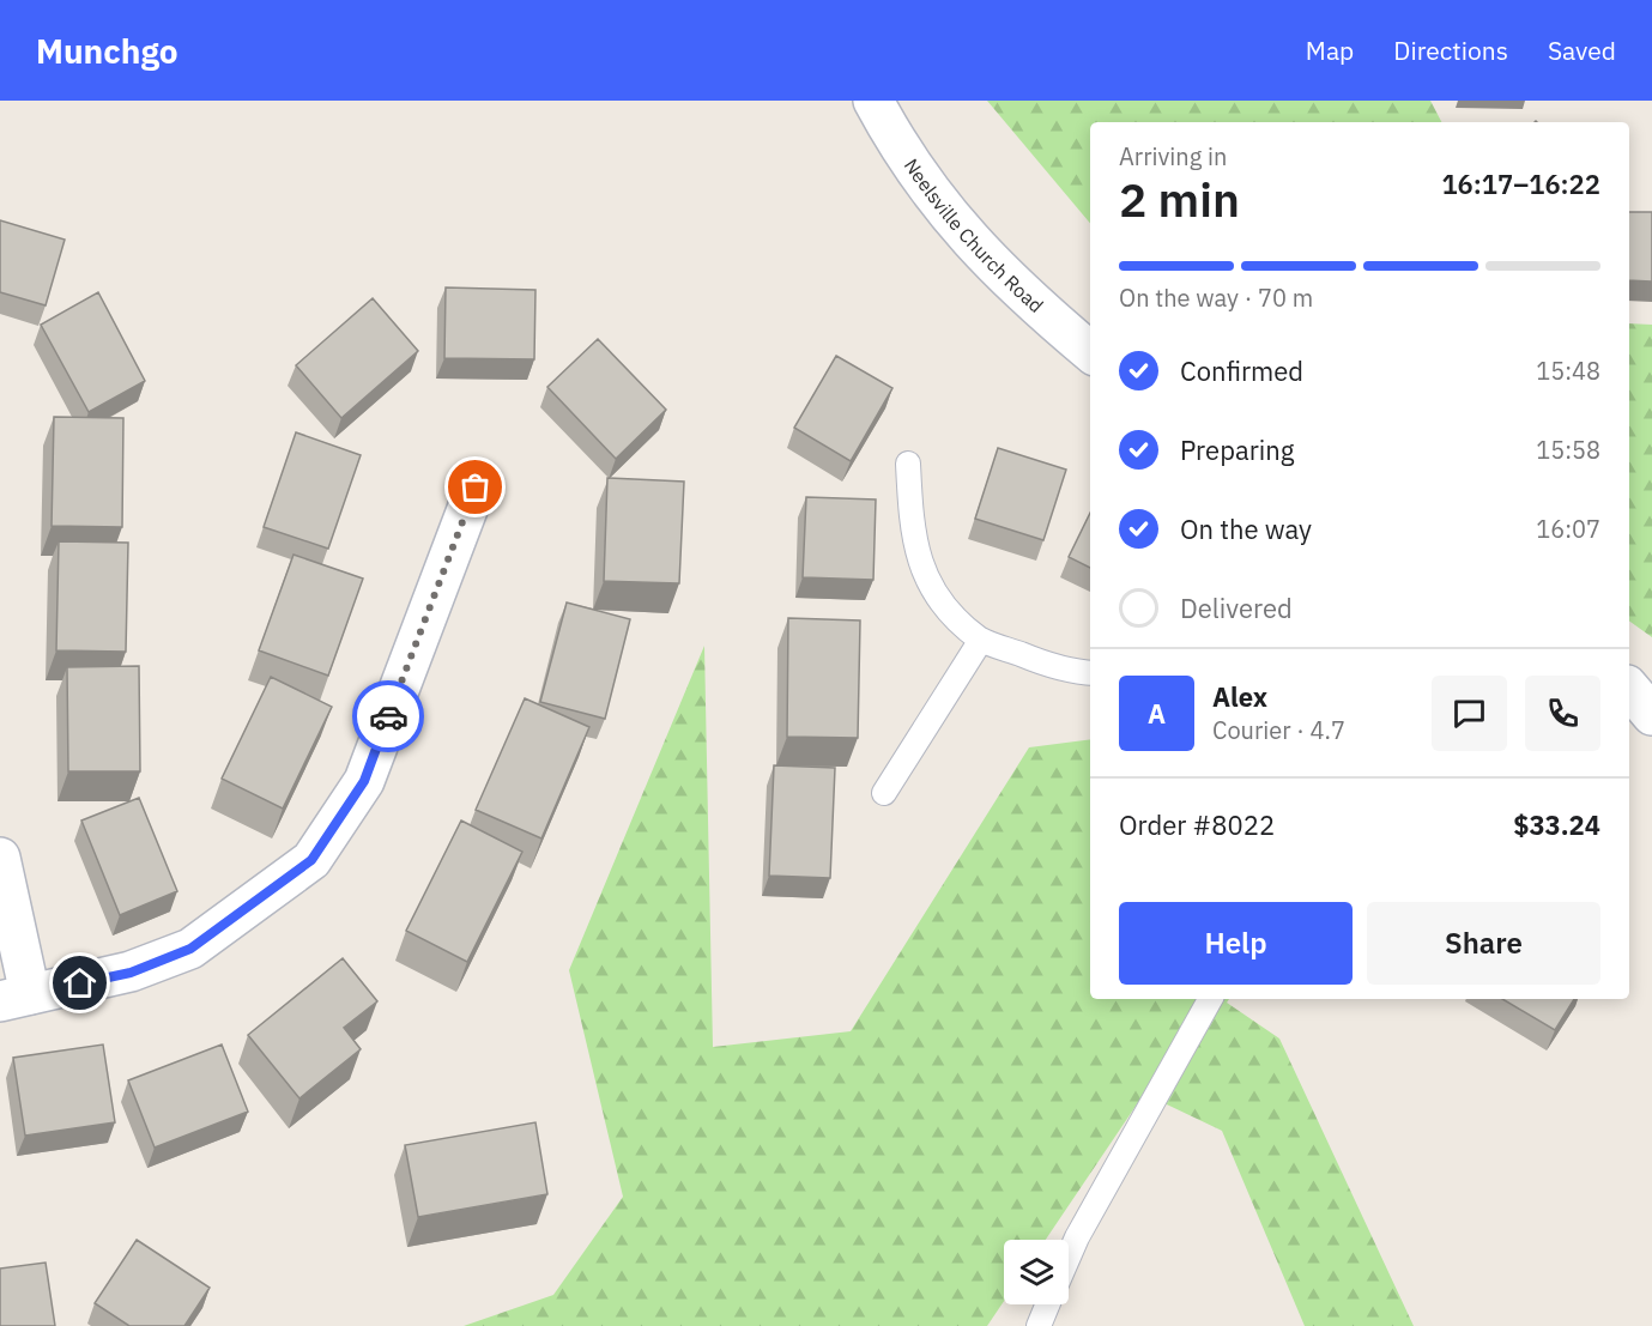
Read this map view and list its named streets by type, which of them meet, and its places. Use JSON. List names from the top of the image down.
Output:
{
  "streets": {
    "street": ["Neelsville Church Road"]
  },
  "page": {
    "header": "Munchgo",
    "nav": ["Map", "Directions", "Saved"],
    "heading": ["2 min", "Arriving in", "16:17–16:22"],
    "panel": [
      "Alex",
      "Courier · 4.7",
      "Order #8022",
      "$33.24"
    ],
    "bar": "On the way · 70 m",
    "list": [
      ["Confirmed", "15:48"],
      ["Preparing", "15:58"],
      ["On the way", "16:07"],
      "Delivered"
    ],
    "round": "A",
    "buttons": ["Help", "Share"]
  }
}
